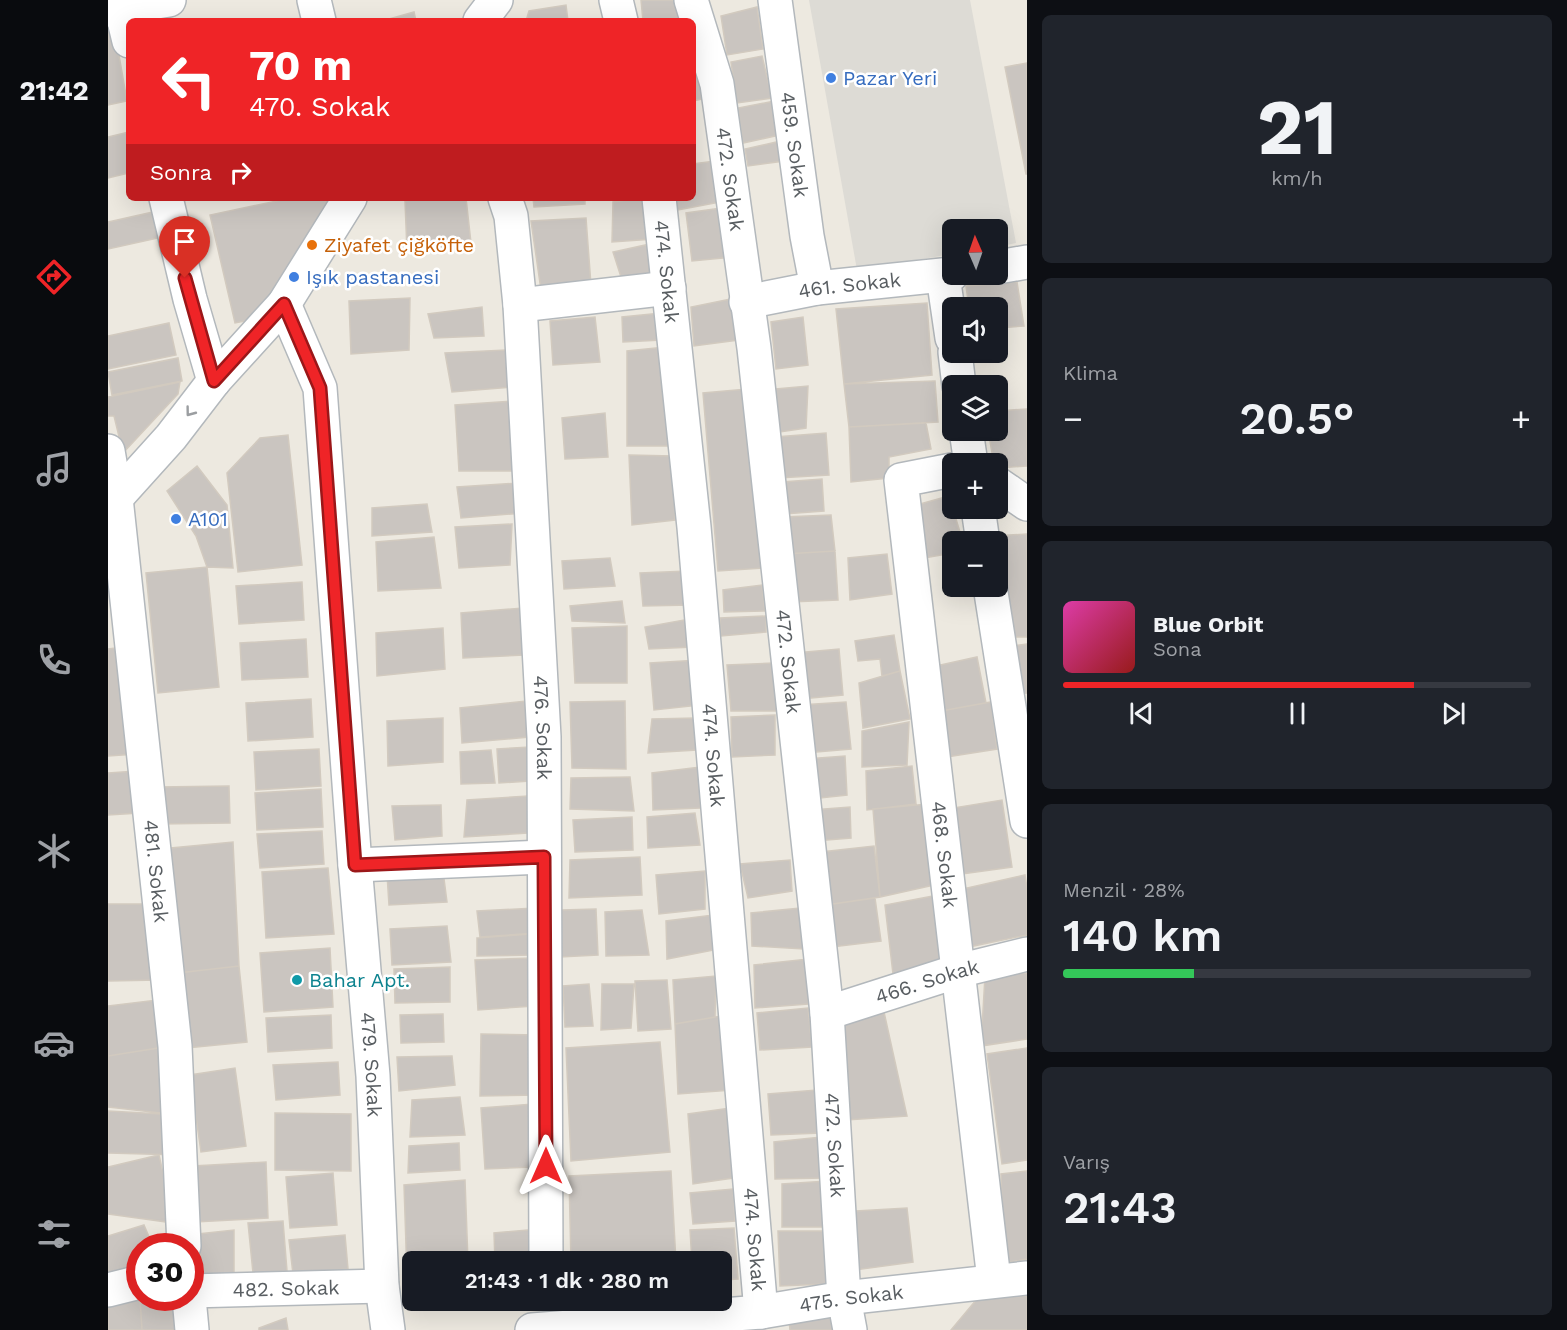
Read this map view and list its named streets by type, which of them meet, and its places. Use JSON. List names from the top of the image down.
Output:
{
  "streets": {
    "street": [
      "459. Sokak",
      "472. Sokak",
      "474. Sokak",
      "461. Sokak",
      "476. Sokak",
      "468. Sokak",
      "481. Sokak",
      "466. Sokak",
      "479. Sokak",
      "482. Sokak",
      "475. Sokak"
    ]
  },
  "crossings": [
    ["459. Sokak", "461. Sokak"],
    ["472. Sokak", "461. Sokak"],
    ["472. Sokak", "466. Sokak"],
    ["472. Sokak", "475. Sokak"],
    ["474. Sokak", "475. Sokak"],
    ["468. Sokak", "466. Sokak"],
    ["468. Sokak", "475. Sokak"],
    ["479. Sokak", "482. Sokak"]
  ],
  "places": [
    "Pazar Yeri",
    "Ziyafet çiğköfte",
    "Işık pastanesi",
    "A101",
    "Bahar Apt."
  ],
  "north": "top",
  "page": {
    "tabs": "21:42",
    "tile": [
      ["21", "km/h"],
      "Klima",
      ["Menzil · 28%", "140 km"],
      ["Varış", "21:43"]
    ],
    "turn": ["70 m", "470. Sokak"],
    "then": "Sonra",
    "map_buttons": ["+", "−"],
    "heat": ["−", "20.5°", "+"],
    "song": ["Blue Orbit", "Sona"],
    "limit": "30",
    "trip": "21:43 · 1 dk · 280 m"
  }
}
